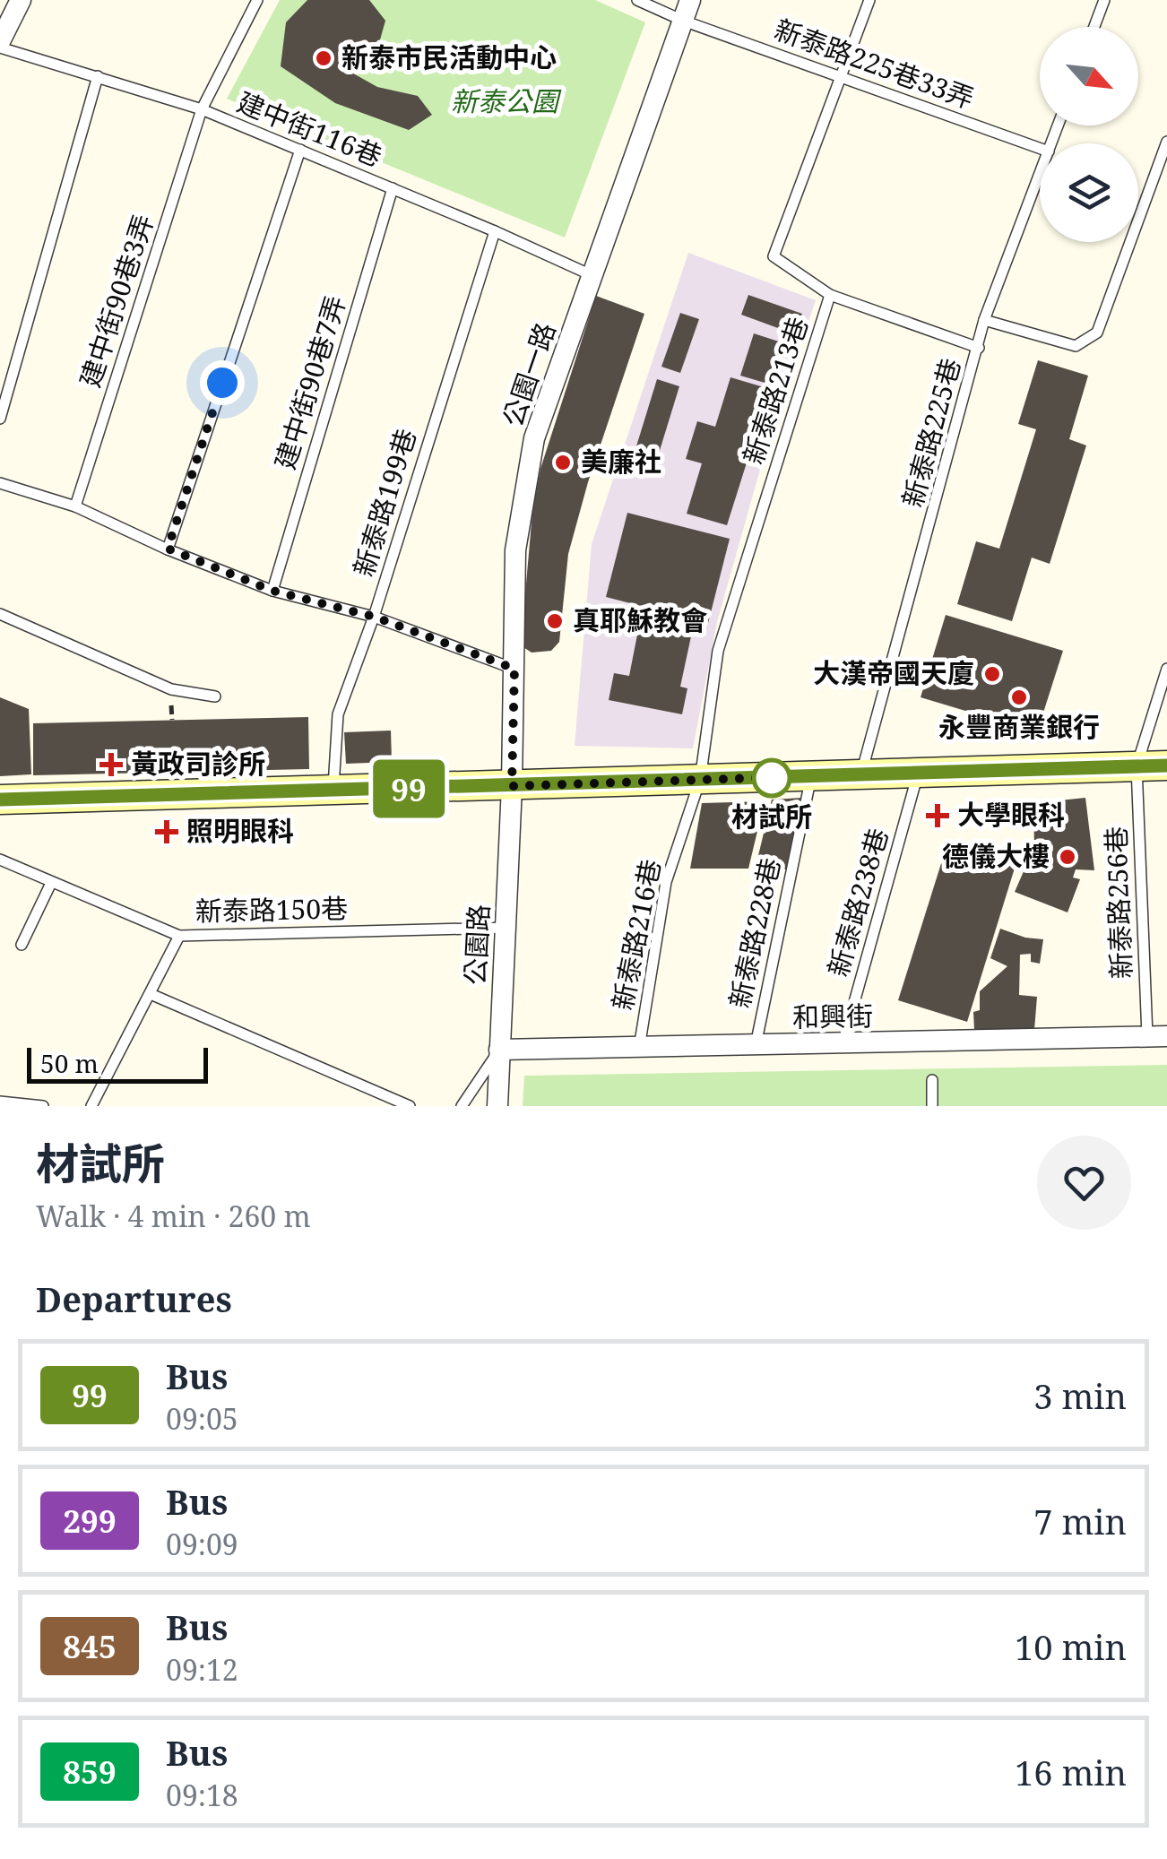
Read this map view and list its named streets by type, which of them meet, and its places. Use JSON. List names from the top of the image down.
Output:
{
  "streets": {
    "street": ["公園一路", "公園路", "和興街"],
    "lane": [
      "新泰路225巷33弄",
      "建中街116巷",
      "建中街90巷3弄",
      "建中街90巷7弄",
      "新泰路213巷",
      "新泰路225巷",
      "新泰路199巷",
      "新泰路238巷",
      "新泰路256巷",
      "新泰路150巷",
      "新泰路228巷",
      "新泰路216巷"
    ]
  },
  "crossings": [
    ["新泰路225巷33弄", "公園一路"],
    ["新泰路225巷33弄", "新泰路213巷"],
    ["建中街116巷", "建中街90巷3弄"],
    ["建中街116巷", "公園一路"],
    ["建中街116巷", "建中街90巷7弄"],
    ["建中街116巷", "新泰路199巷"],
    ["公園一路", "公園路"],
    ["新泰路213巷", "新泰路216巷"],
    ["新泰路238巷", "和興街"],
    ["新泰路256巷", "和興街"],
    ["新泰路150巷", "公園路"],
    ["新泰路228巷", "和興街"],
    ["新泰路216巷", "和興街"],
    ["公園路", "和興街"]
  ],
  "parks": ["新泰公園"],
  "places": {
    "other": [
      "新泰市民活動中心",
      "美廉社",
      "真耶穌教會",
      "大漢帝國天廈",
      "永豐商業銀行",
      "材試所",
      "德儀大樓"
    ],
    "health": ["黃政司診所", "大學眼科", "照明眼科"]
  },
  "lines": ["bus line 99"],
  "scale_bar": "50 m",
  "north": "bottom right",
  "page": {
    "on_map": "99",
    "scale": "50 m",
    "heading": [
      ["材試所", "Walk · 4 min · 260 m"],
      "Departures"
    ],
    "list": [
      {
        "mark": "99",
        "name": "Bus",
        "note": "09:05",
        "value": "3 min"
      },
      {
        "mark": "299",
        "name": "Bus",
        "note": "09:09",
        "value": "7 min"
      },
      {
        "mark": "845",
        "name": "Bus",
        "note": "09:12",
        "value": "10 min"
      },
      {
        "mark": "859",
        "name": "Bus",
        "note": "09:18",
        "value": "16 min"
      }
    ]
  }
}
